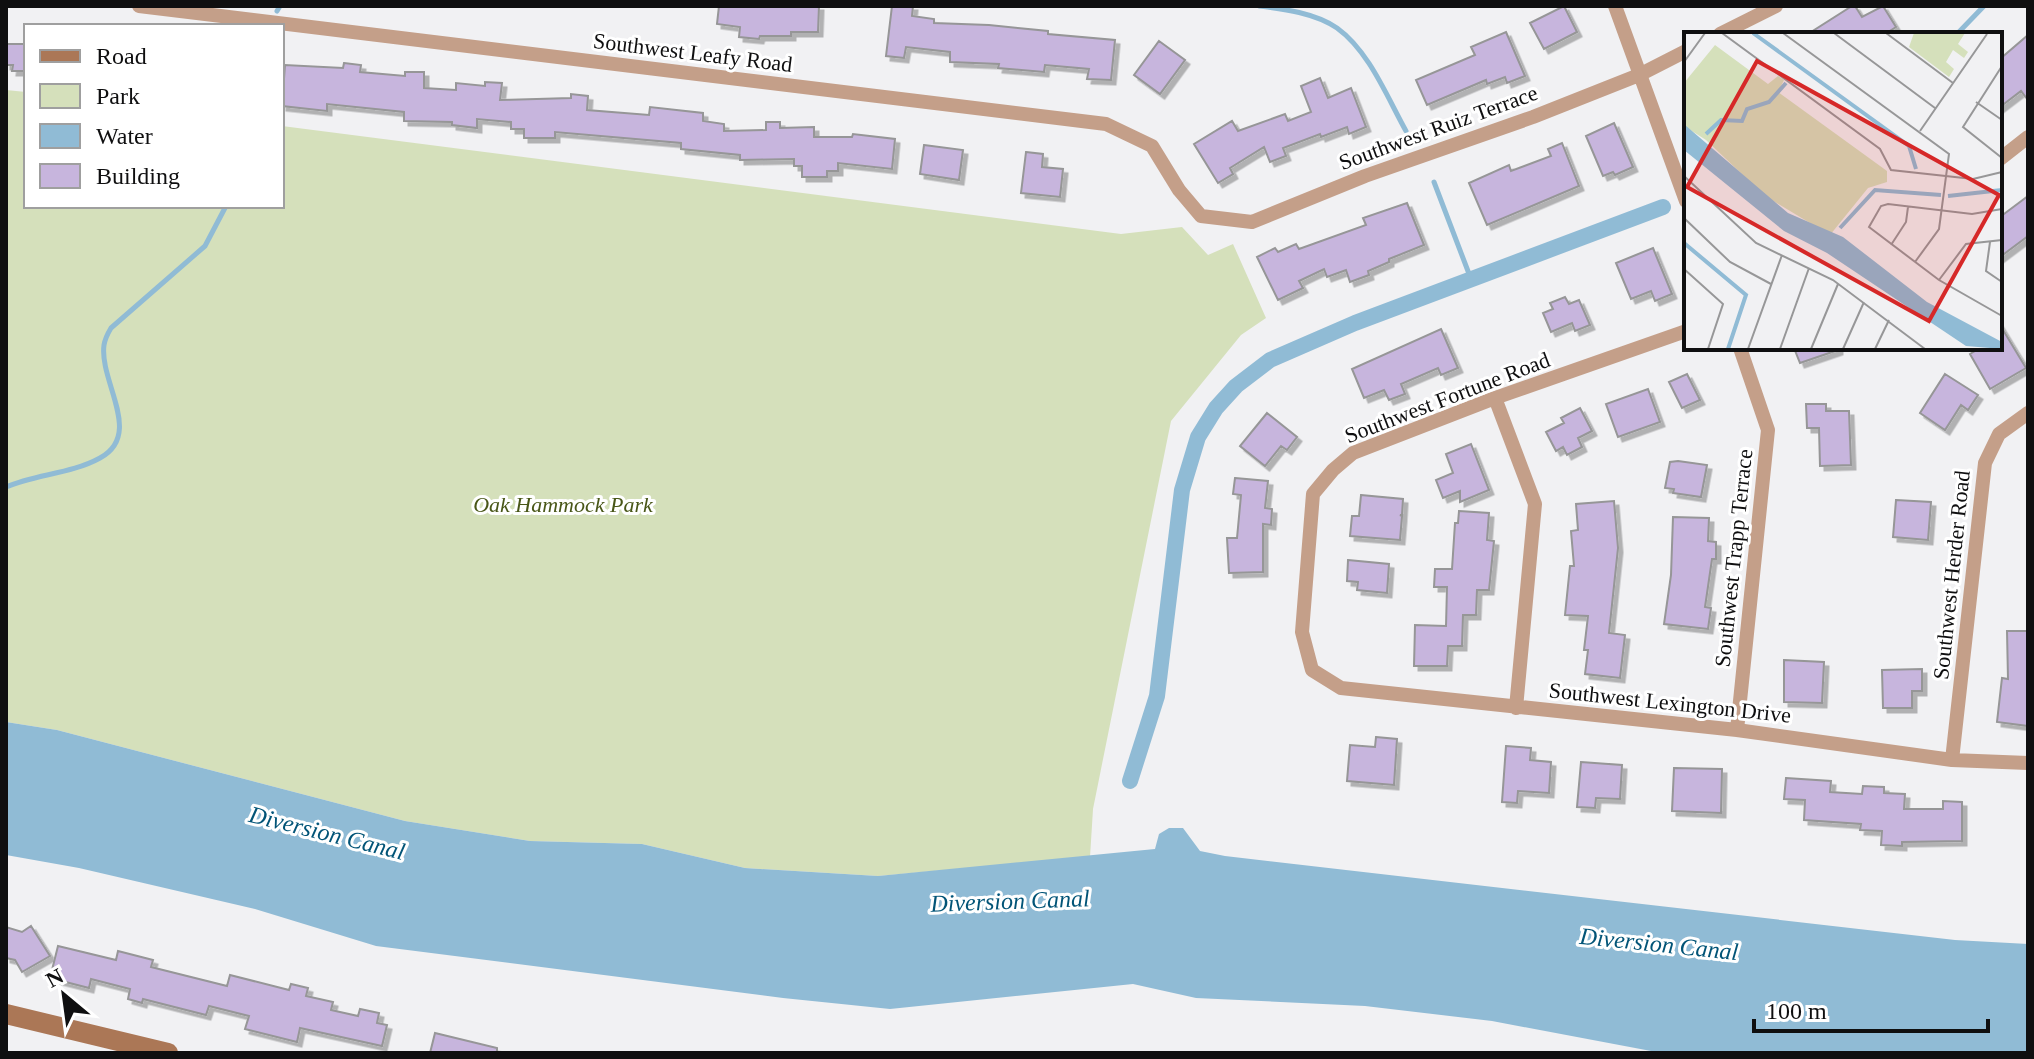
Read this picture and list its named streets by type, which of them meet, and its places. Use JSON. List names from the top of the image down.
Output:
{
  "streets": {
    "street": [
      "Southwest Leafy Road",
      "Southwest Ruiz Terrace",
      "Southwest Fortune Road",
      "Southwest Trapp Terrace",
      "Southwest Herder Road",
      "Southwest Lexington Drive"
    ]
  },
  "crossings": [
    ["Southwest Leafy Road", "Southwest Ruiz Terrace"],
    ["Southwest Fortune Road", "Southwest Lexington Drive"],
    ["Southwest Trapp Terrace", "Southwest Lexington Drive"],
    ["Southwest Herder Road", "Southwest Lexington Drive"]
  ],
  "water": ["Diversion Canal"],
  "parks": ["Oak Hammock Park"],
  "legend": [
    "Road",
    "Park",
    "Water",
    "Building"
  ],
  "scale_bar": "100 m",
  "north": "top left"
}
